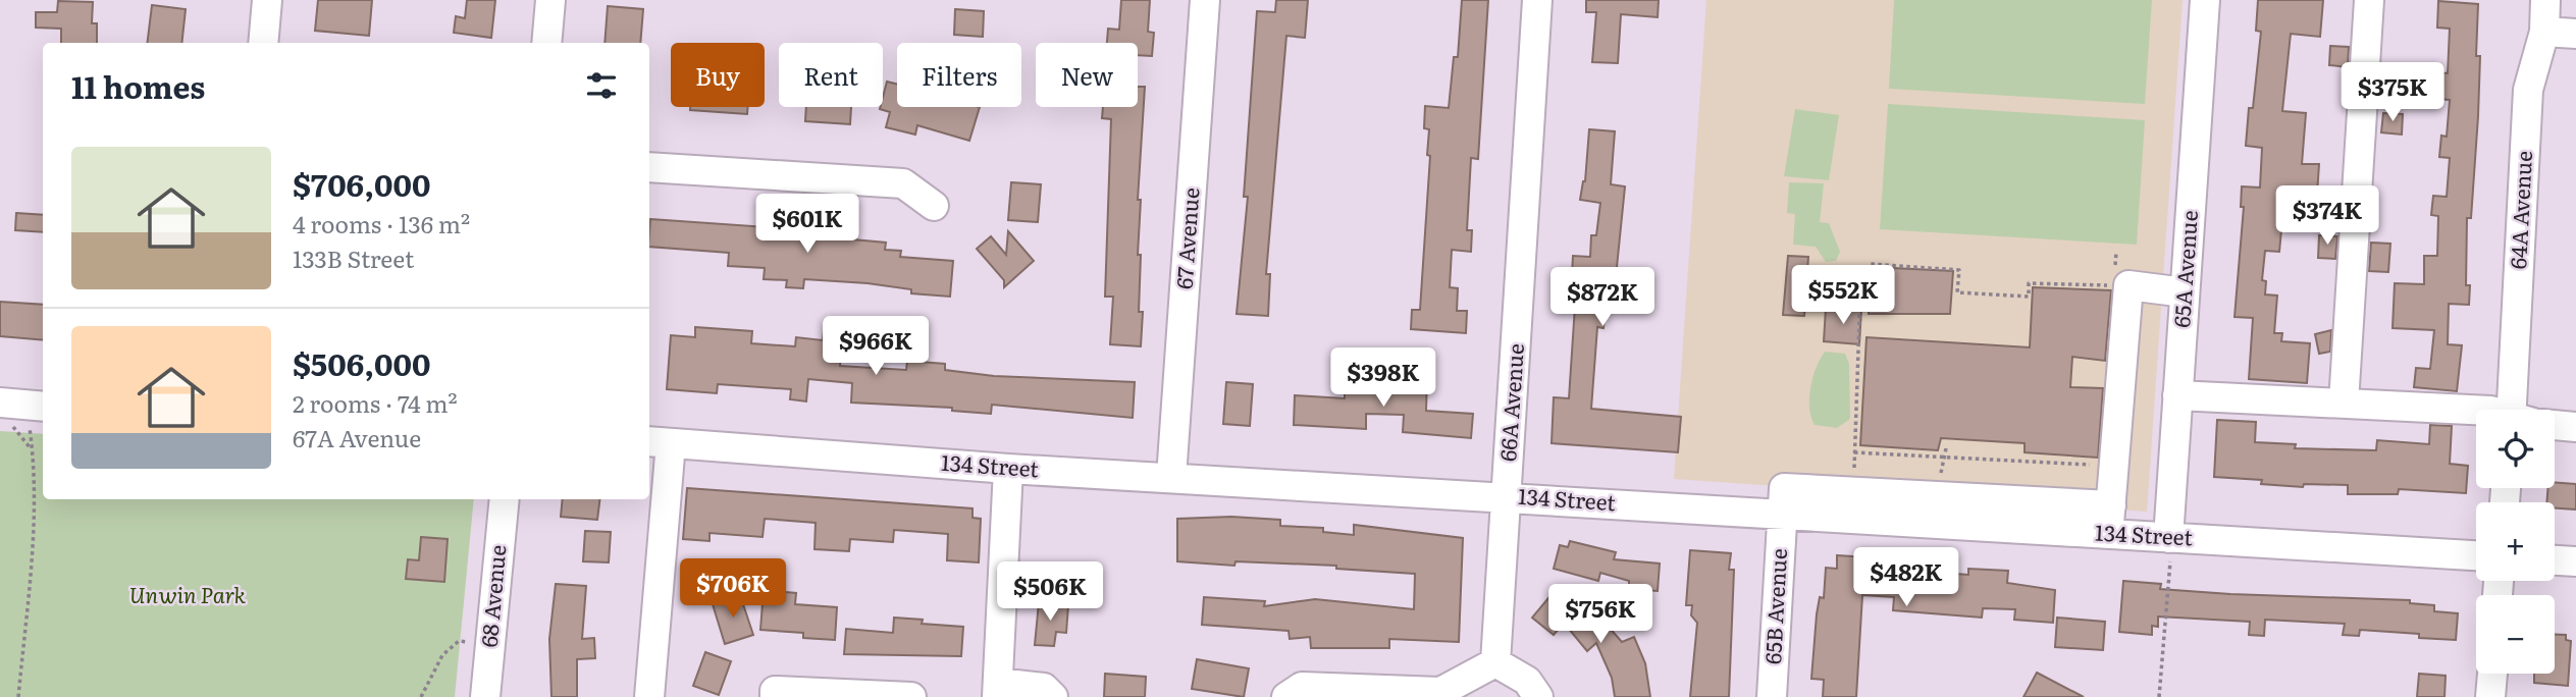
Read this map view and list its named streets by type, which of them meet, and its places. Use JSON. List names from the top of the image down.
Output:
{
  "streets": {
    "street": [
      "64A Avenue",
      "67 Avenue",
      "65A Avenue",
      "66A Avenue",
      "134 Street",
      "68 Avenue",
      "65B Avenue"
    ]
  },
  "crossings": [
    ["67 Avenue", "134 Street"],
    ["65A Avenue", "134 Street"],
    ["66A Avenue", "134 Street"],
    ["134 Street", "65B Avenue"]
  ],
  "parks": ["Unwin Park"],
  "page": {
    "chip": [
      "Buy",
      "Rent",
      "Filters",
      "New"
    ],
    "heading": "11 homes",
    "price": [
      "$375K",
      "$374K",
      "$601K",
      "$552K",
      "$872K",
      "$966K",
      "$398K",
      "$482K",
      "$706K",
      "$506K",
      "$756K"
    ],
    "list": [
      {
        "name": "$706,000",
        "note": "4 rooms · 136 m² · 133B Street"
      },
      {
        "name": "$506,000",
        "note": "2 rooms · 74 m² · 67A Avenue"
      }
    ],
    "map_buttons": ["+", "−"]
  }
}
